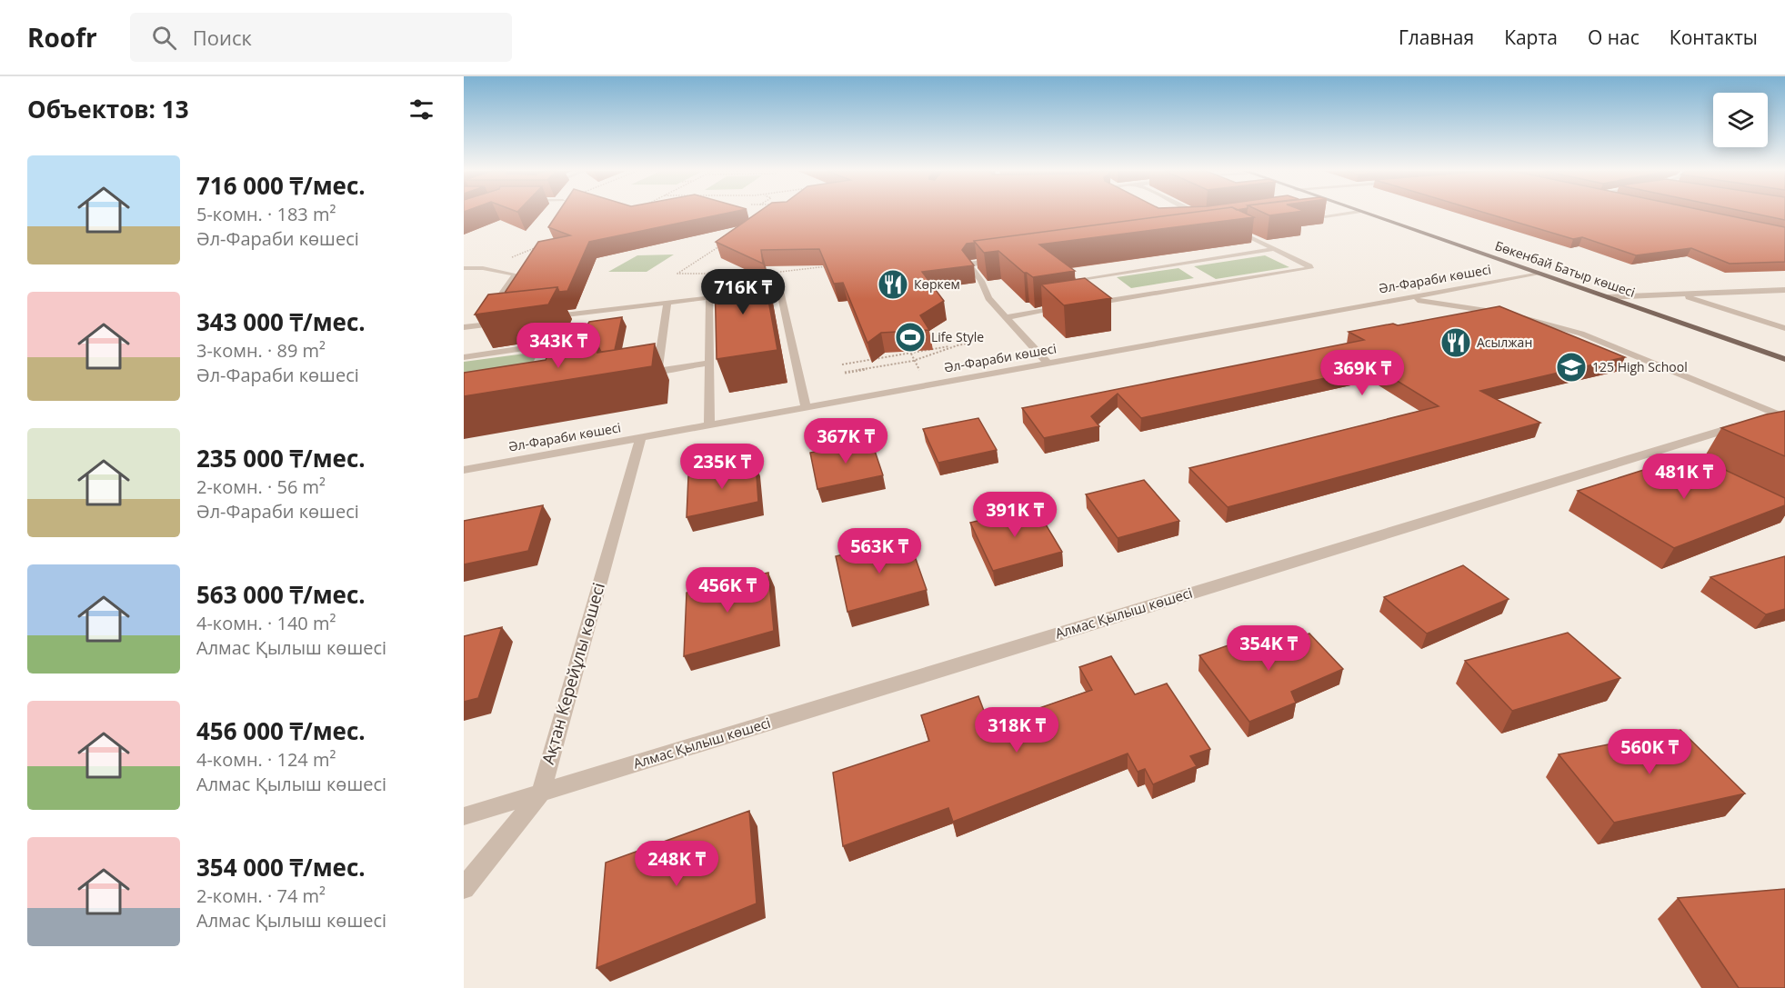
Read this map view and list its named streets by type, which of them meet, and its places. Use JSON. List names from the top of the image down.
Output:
{
  "streets": {
    "main road": ["Бөкенбай Батыр көшесі"],
    "street": ["Әл-Фараби көшесі", "Алмас Қылыш көшесі", "Ақтан Керейұлы көшесі"]
  },
  "crossings": [
    ["Бөкенбай Батыр көшесі", "Әл-Фараби көшесі"],
    ["Әл-Фараби көшесі", "Ақтан Керейұлы көшесі"],
    ["Алмас Қылыш көшесі", "Ақтан Керейұлы көшесі"]
  ],
  "places": {
    "restaurant": ["Көркем", "Асылжан"],
    "sports": ["Life Style"],
    "school or university": ["125 High School"]
  },
  "page": {
    "header": "Roofr",
    "search": "Поиск",
    "nav": [
      "Главная",
      "Карта",
      "О нас",
      "Контакты"
    ],
    "heading": "Объектов: 13",
    "list": [
      {
        "name": "716 000 ₸/мес.",
        "note": "5-комн. · 183 m² · Әл-Фараби көшесі"
      },
      {
        "name": "343 000 ₸/мес.",
        "note": "3-комн. · 89 m² · Әл-Фараби көшесі"
      },
      {
        "name": "235 000 ₸/мес.",
        "note": "2-комн. · 56 m² · Әл-Фараби көшесі"
      },
      {
        "name": "563 000 ₸/мес.",
        "note": "4-комн. · 140 m² · Алмас Қылыш көшесі"
      },
      {
        "name": "456 000 ₸/мес.",
        "note": "4-комн. · 124 m² · Алмас Қылыш көшесі"
      },
      {
        "name": "354 000 ₸/мес.",
        "note": "2-комн. · 74 m² · Алмас Қылыш көшесі"
      }
    ],
    "price": [
      "716K ₸",
      "343K ₸",
      "369K ₸",
      "367K ₸",
      "235K ₸",
      "481K ₸",
      "391K ₸",
      "563K ₸",
      "456K ₸",
      "354K ₸",
      "318K ₸",
      "560K ₸",
      "248K ₸"
    ]
  }
}
